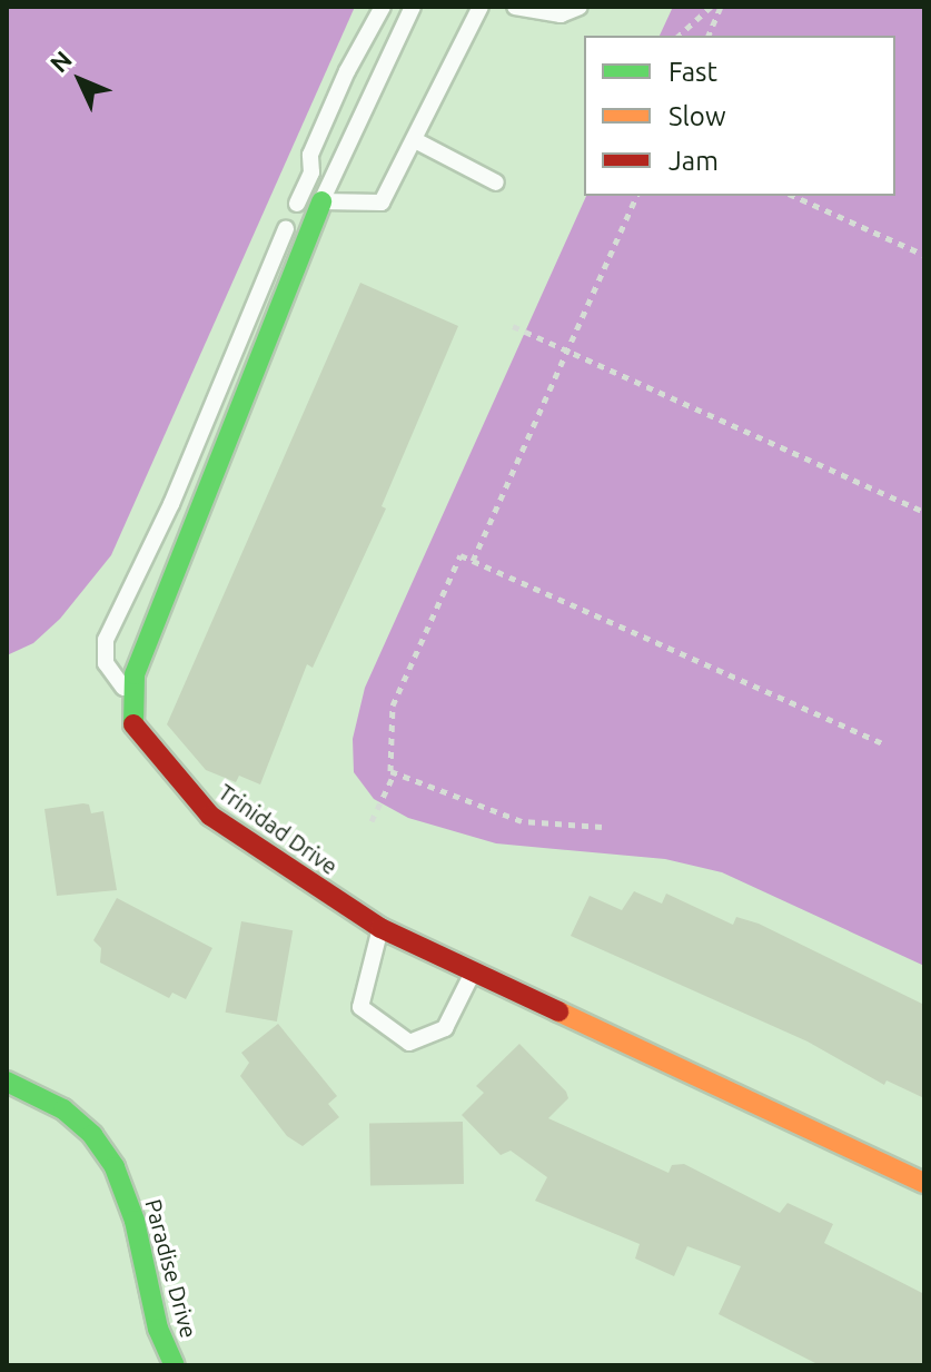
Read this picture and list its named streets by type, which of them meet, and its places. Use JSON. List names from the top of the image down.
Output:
{
  "streets": {
    "street": ["Trinidad Drive", "Paradise Drive"]
  },
  "legend": ["Fast", "Slow", "Jam"],
  "north": "top left"
}
